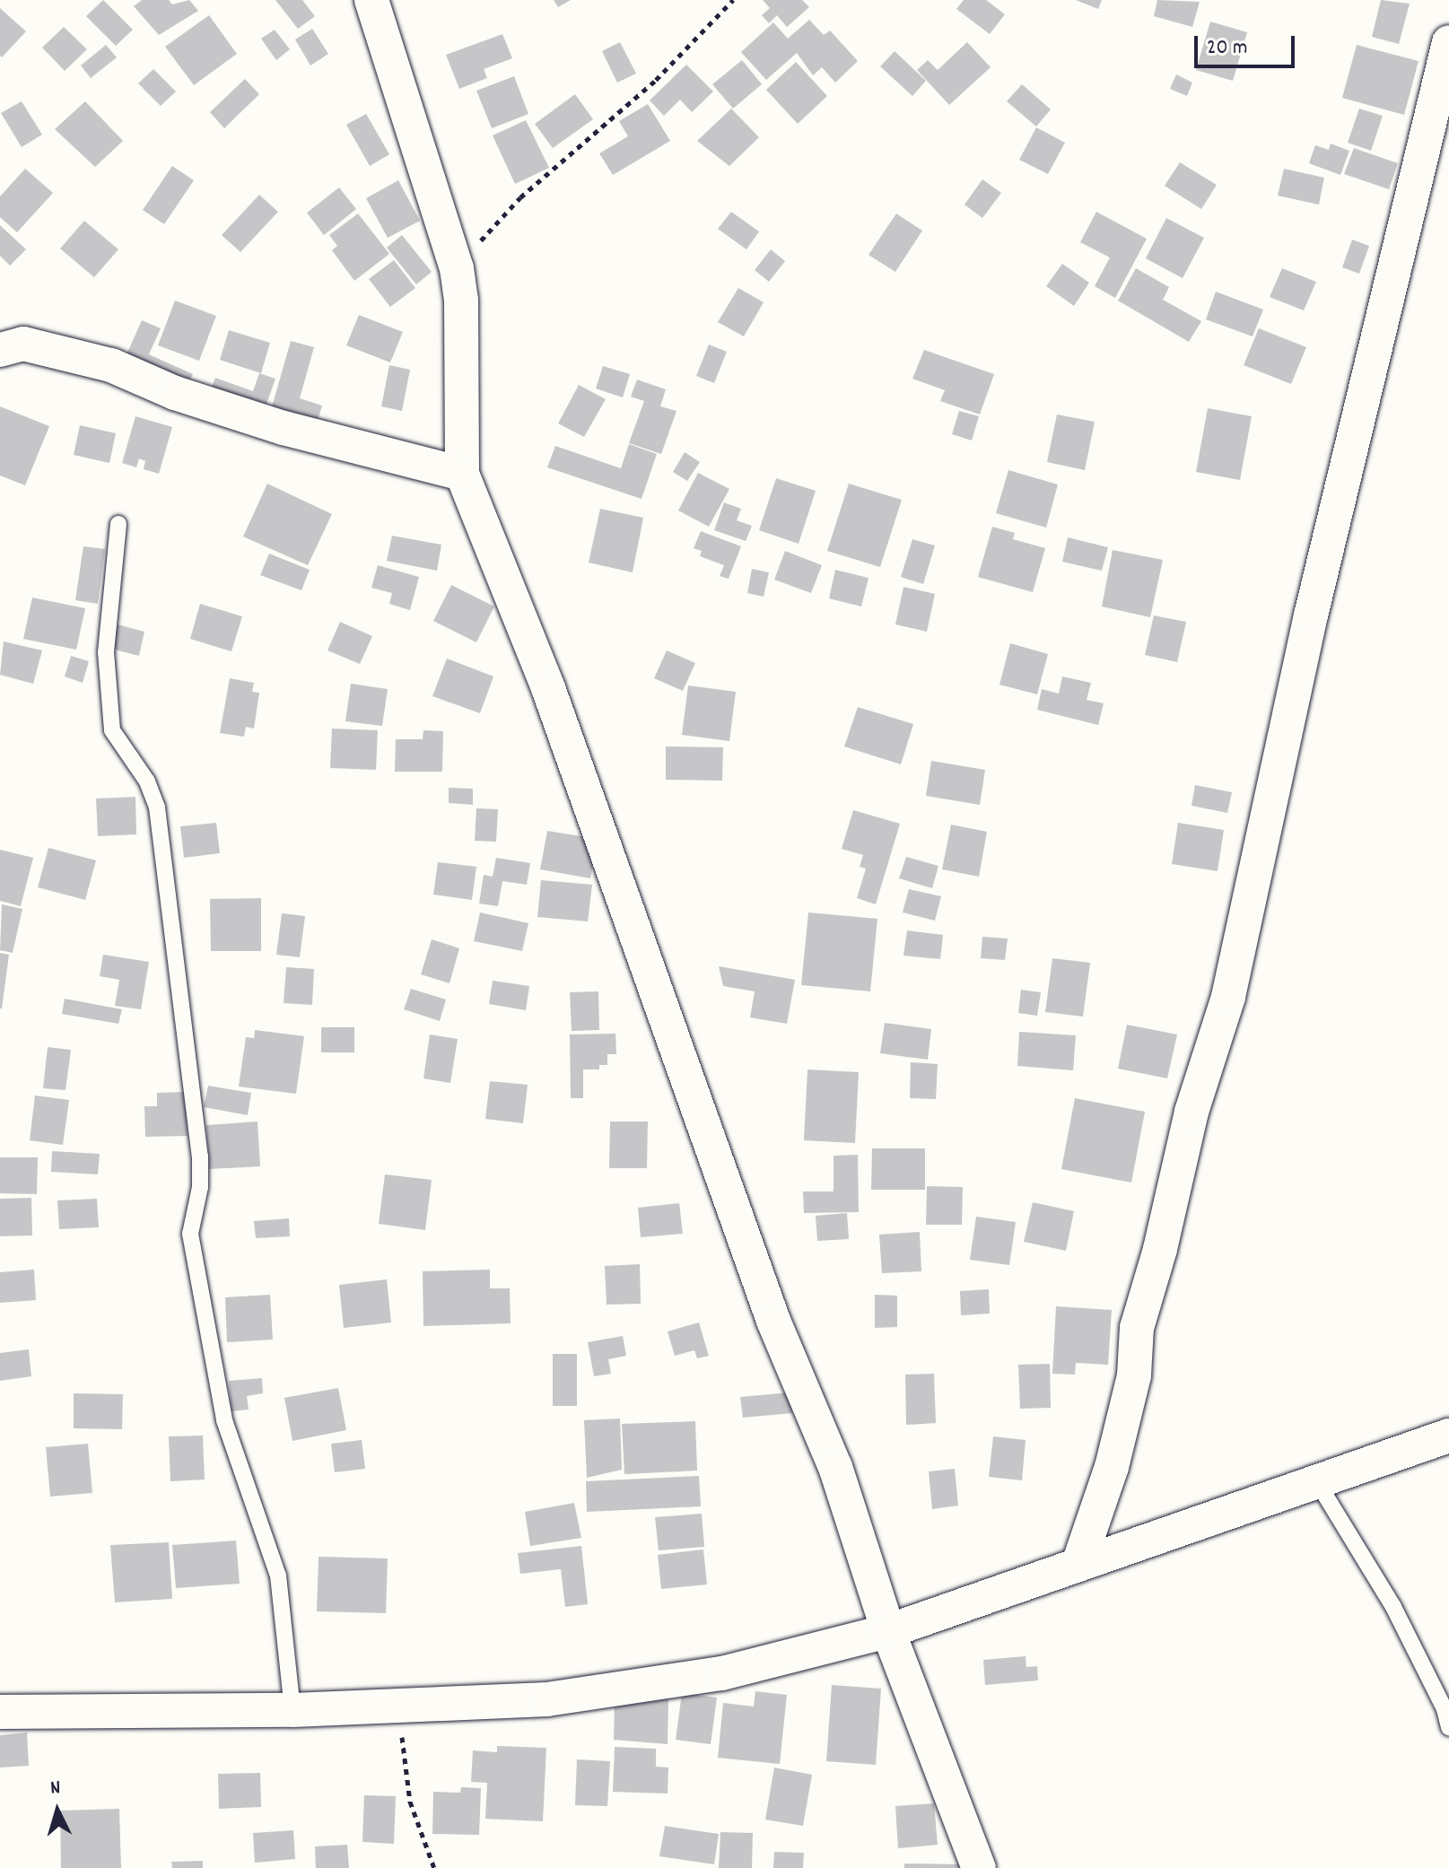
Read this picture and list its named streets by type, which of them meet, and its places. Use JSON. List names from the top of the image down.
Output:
{
  "scale_bar": "20 m",
  "north": "top"
}
